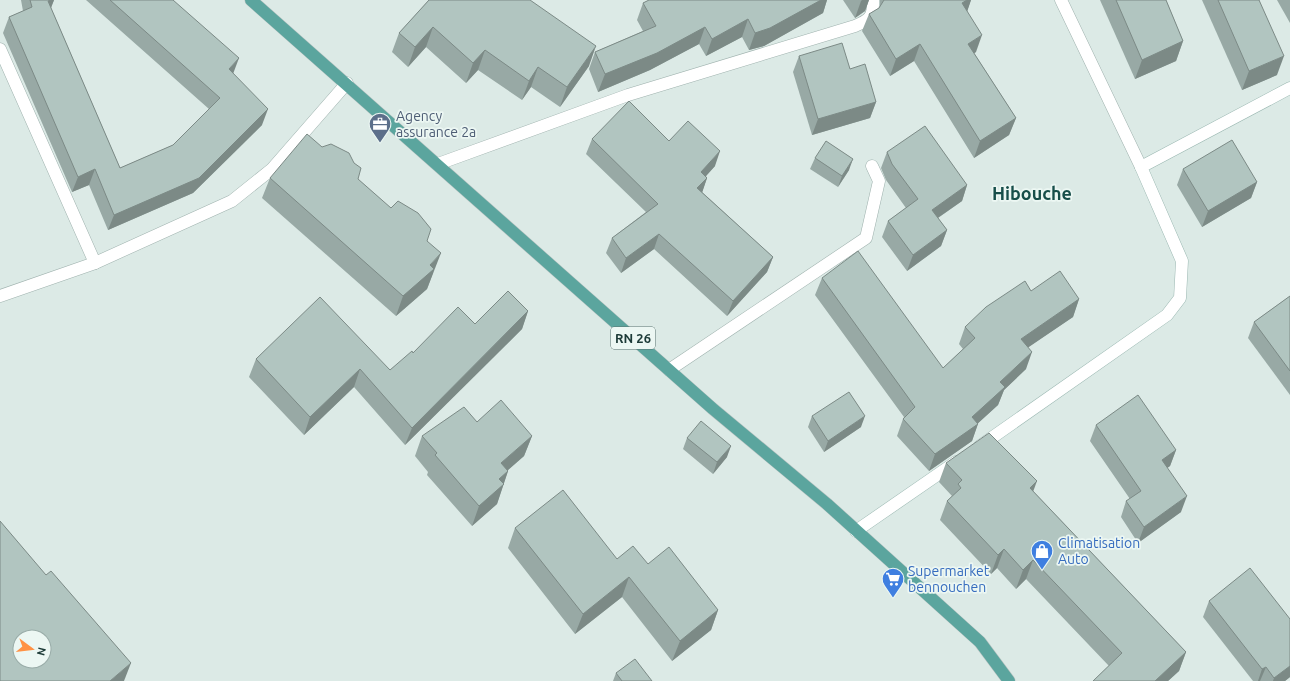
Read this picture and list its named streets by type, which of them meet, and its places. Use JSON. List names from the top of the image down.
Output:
{
  "streets": {
    "main road": ["RN 26"]
  },
  "districts": ["Hibouche"],
  "places": {
    "office": ["Agency assurance 2a"],
    "shop": ["Climatisation Auto"],
    "supermarket": ["Supermarket bennouchen"]
  },
  "north": "right"
}
